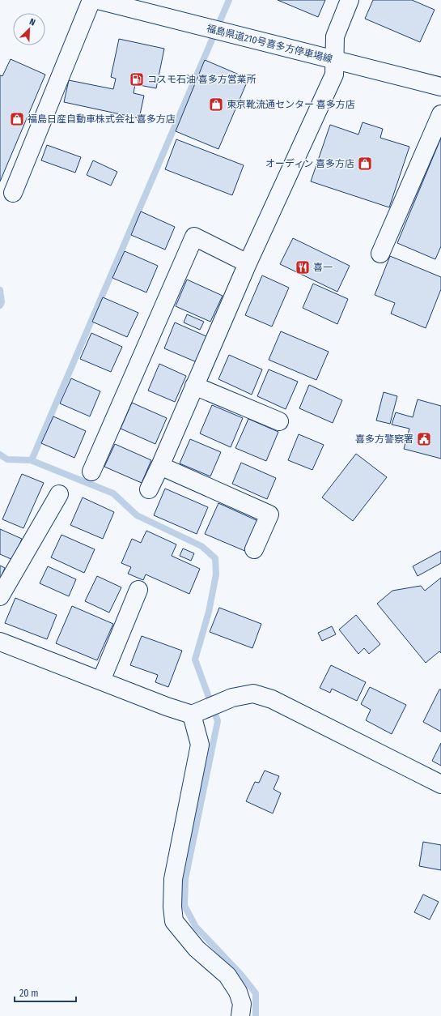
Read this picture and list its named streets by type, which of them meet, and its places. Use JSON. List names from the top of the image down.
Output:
{
  "streets": {
    "street": ["福島県道210号喜多方停車場線"]
  },
  "places": {
    "fuel station": ["コスモ石油 喜多方営業所"],
    "shop": ["東京靴流通センター 喜多方店", "福島日産自動車株式会社 喜多方店", "オーディン 喜多方店"],
    "restaurant": ["喜一"],
    "public building": ["喜多方警察署"]
  },
  "scale_bar": "20 m",
  "north": "top right"
}
